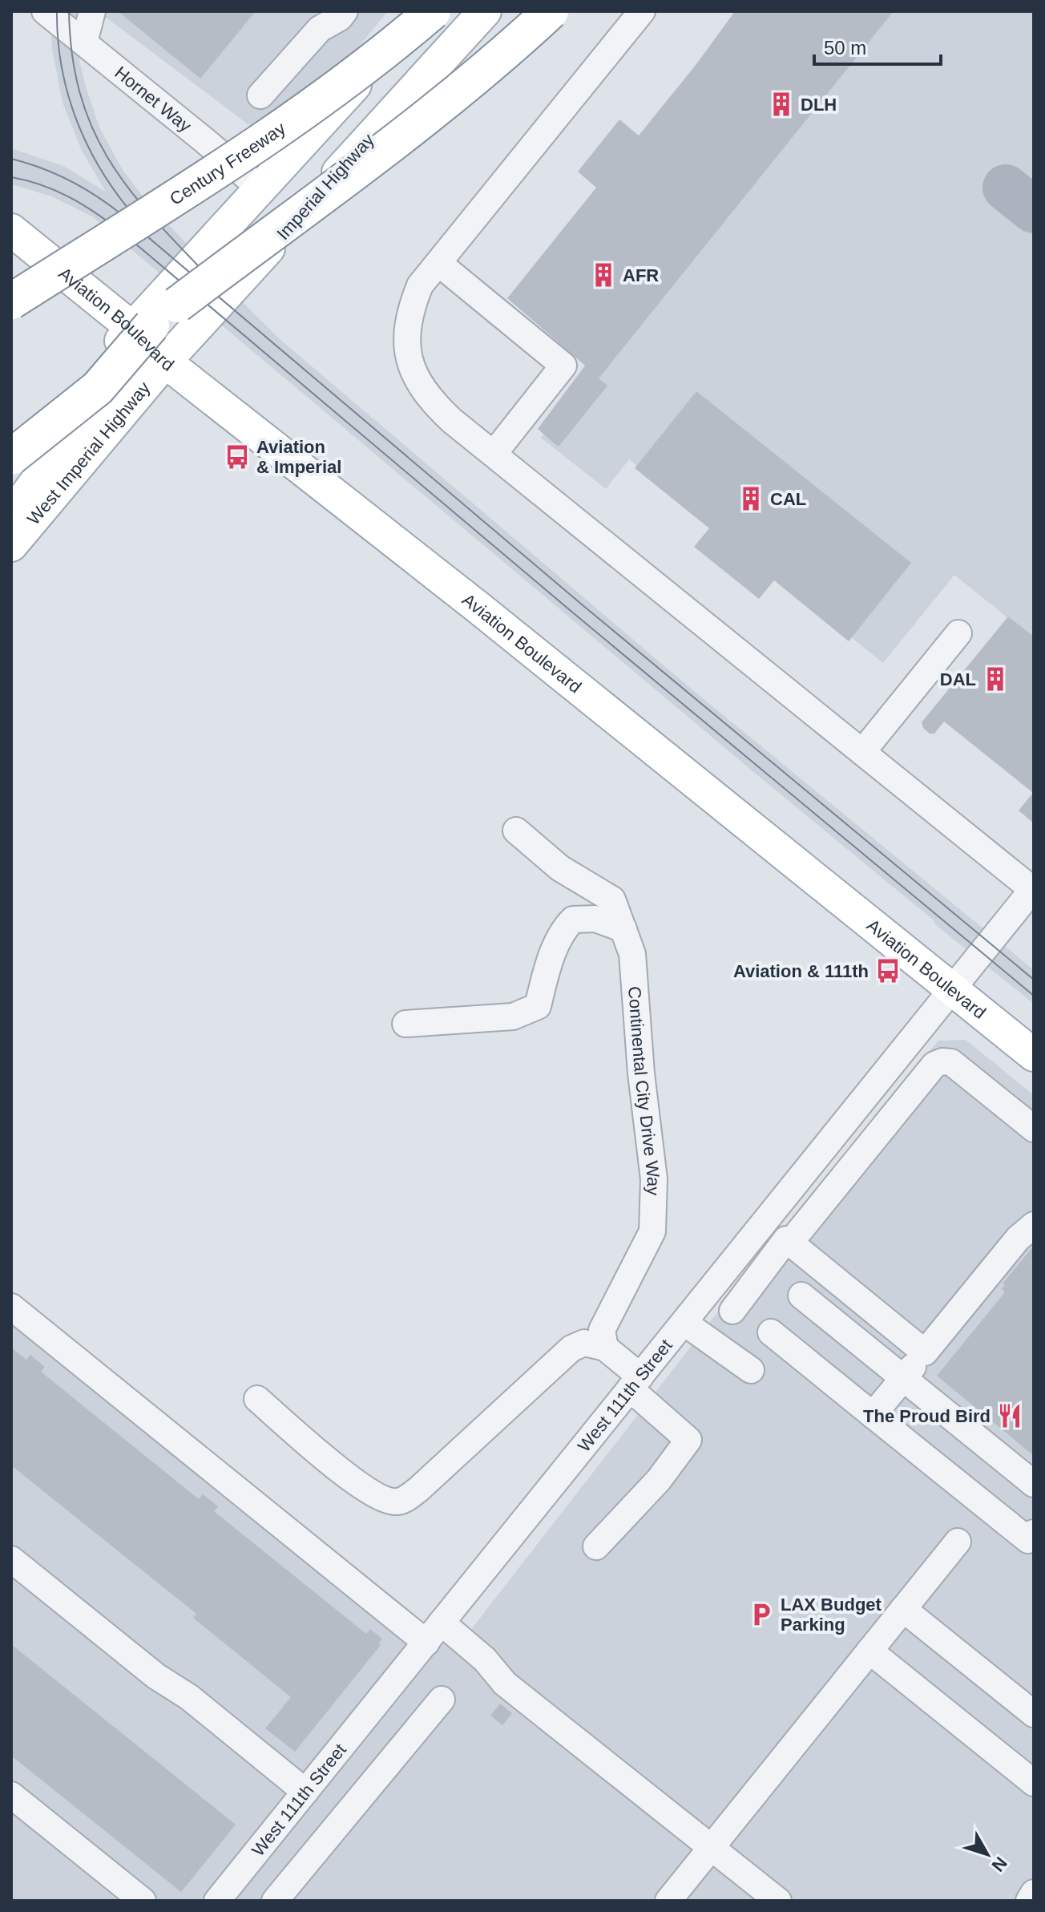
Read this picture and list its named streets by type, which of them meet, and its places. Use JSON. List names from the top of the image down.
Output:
{
  "streets": {
    "highway": ["Century Freeway"],
    "main road": ["Imperial Highway", "Aviation Boulevard", "West Imperial Highway"],
    "street": ["Hornet Way", "Continental City Drive Way", "West 111th Street"]
  },
  "crossings": [
    ["Imperial Highway", "Aviation Boulevard"],
    ["Imperial Highway", "West Imperial Highway"],
    ["Aviation Boulevard", "West Imperial Highway"],
    ["Aviation Boulevard", "West 111th Street"]
  ],
  "places": {
    "building": [
      "DLH",
      "AFR",
      "CAL",
      "DAL"
    ],
    "bus stop": ["Aviation & Imperial", "Aviation & 111th"],
    "restaurant": ["The Proud Bird"],
    "parking": ["LAX Budget Parking"]
  },
  "scale_bar": "50 m",
  "north": "bottom right"
}
